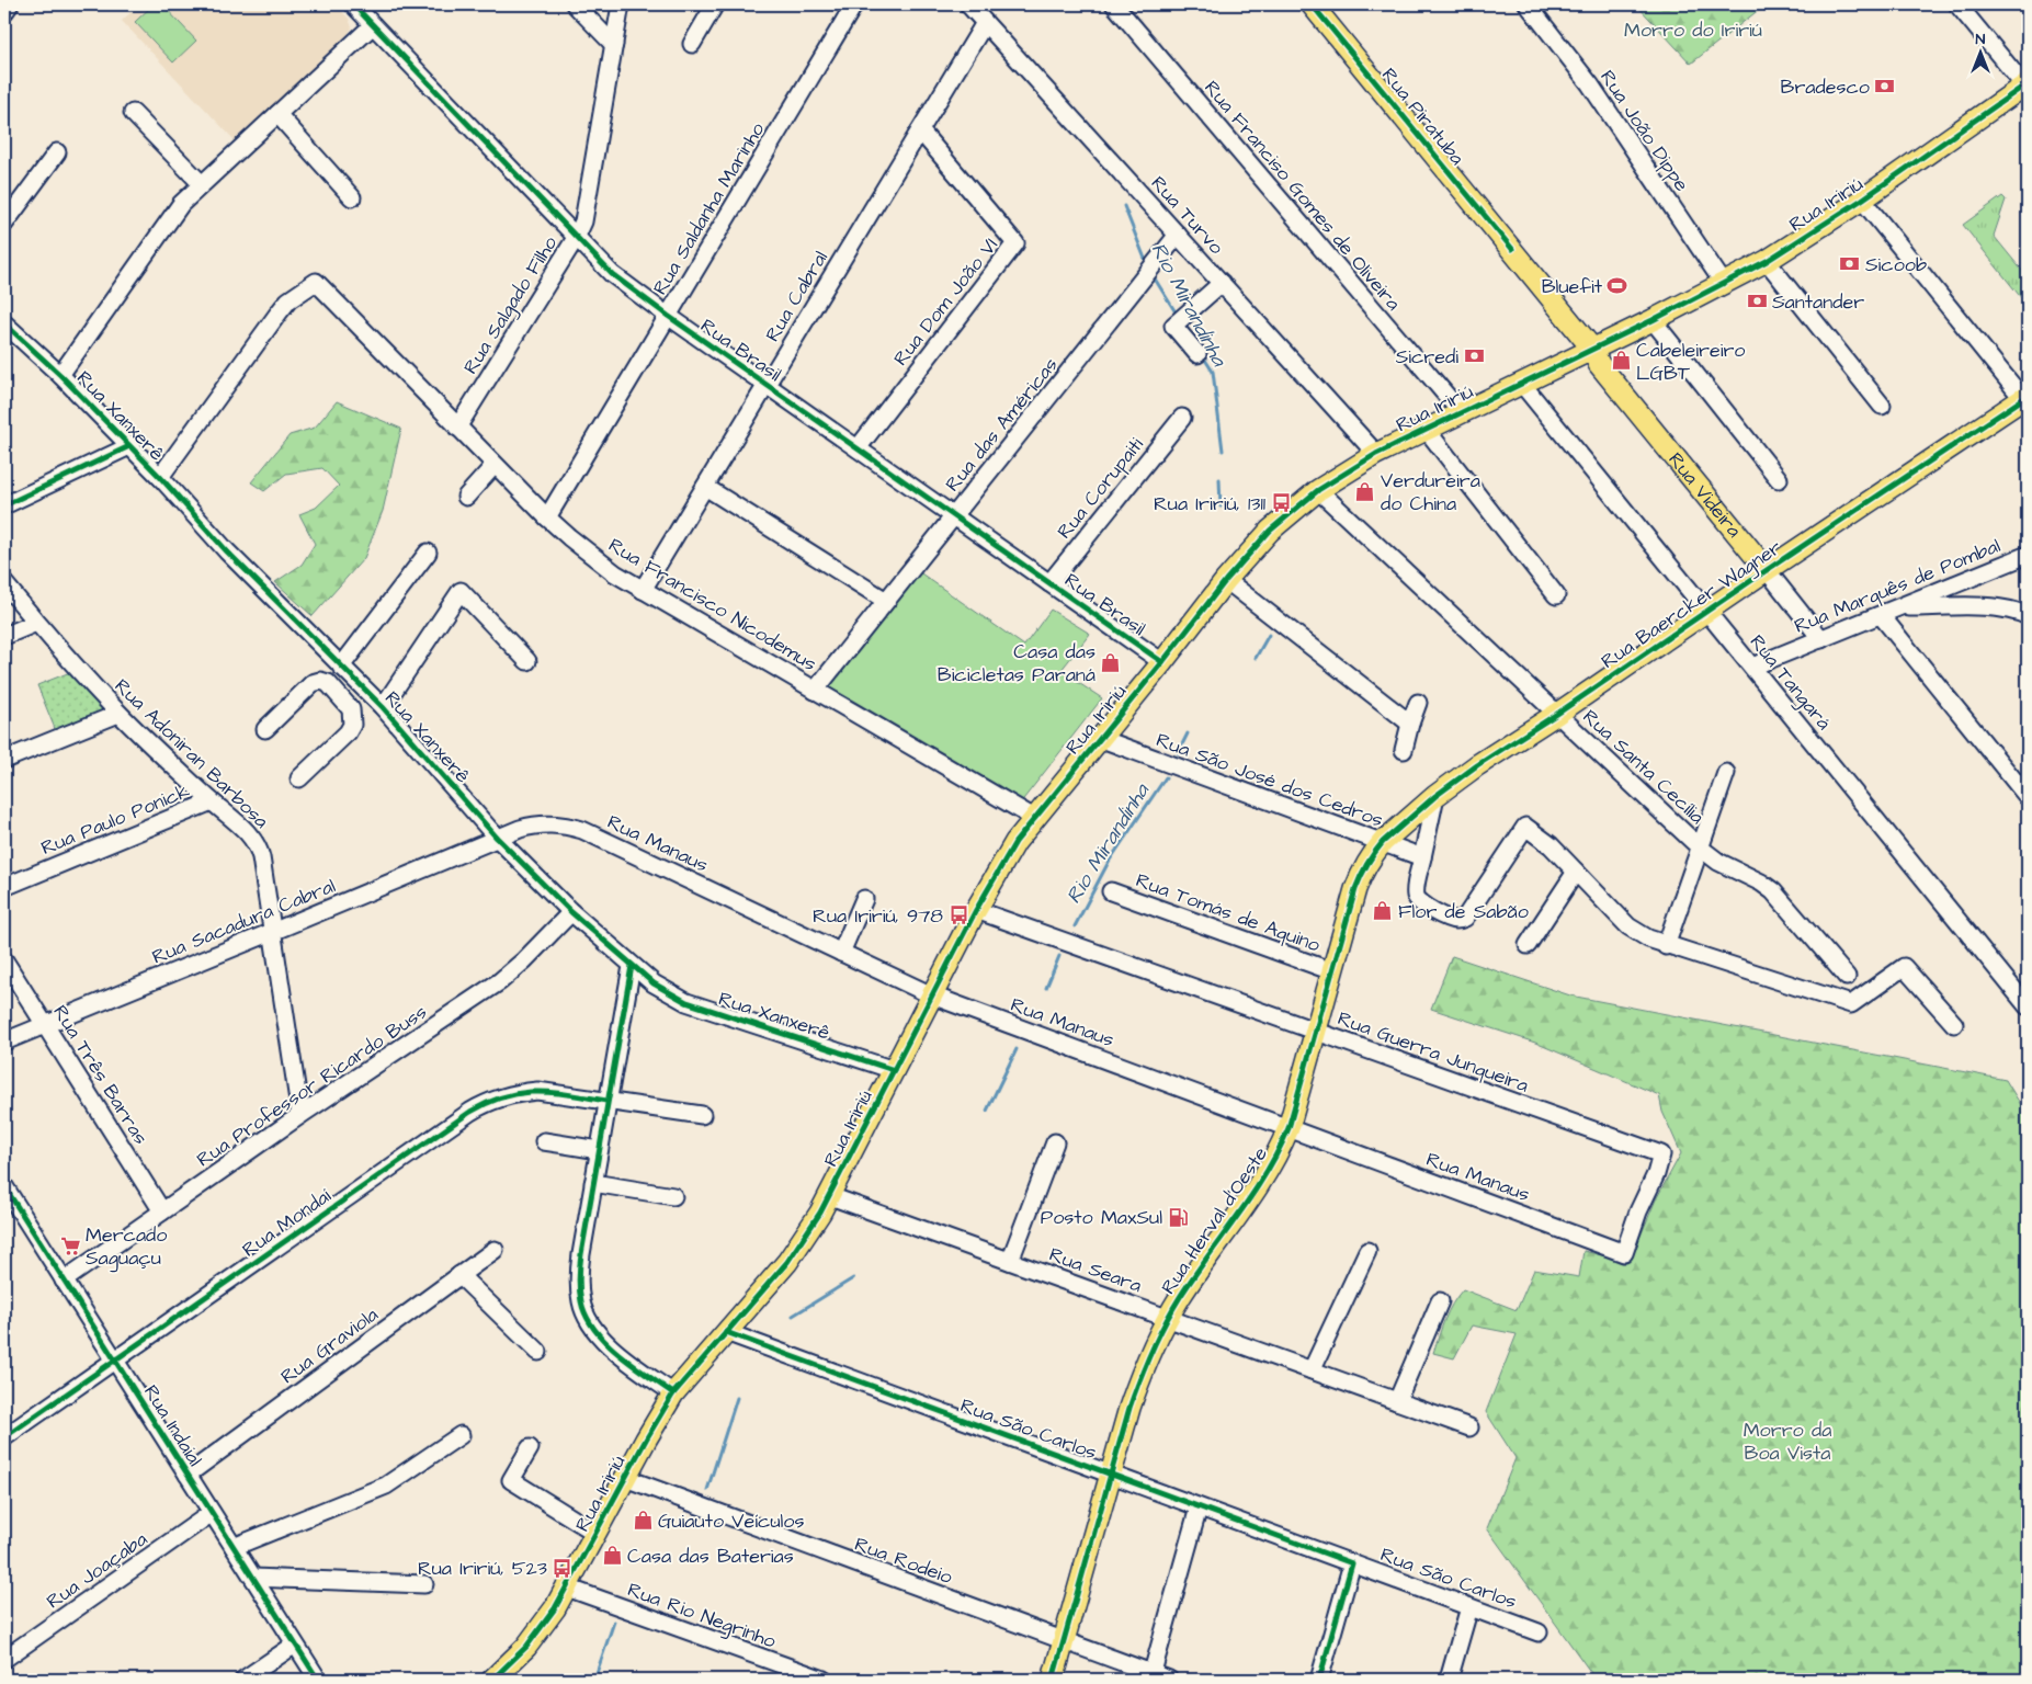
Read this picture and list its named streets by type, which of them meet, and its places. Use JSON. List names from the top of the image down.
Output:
{
  "streets": {
    "main road": [
      "Rua Piratuba",
      "Rua Iririú",
      "Rua Videira",
      "Rua Baercker Wagner",
      "Rua Herval d'Oeste"
    ],
    "street": [
      "Rua João Dippe",
      "Rua Franciso Gomes de Oliveira",
      "Rua Saldanha Marinho",
      "Rua Turvo",
      "Rua Cabral",
      "Rua Dom João VI",
      "Rua Salgado Filho",
      "Rua Brasil",
      "Rua Xanxerê",
      "Rua das Américas",
      "Rua Corupaiti",
      "Rua Marquês de Pombal",
      "Rua Francisco Nicodemus",
      "Rua Tangará",
      "Rua Adoniran Barbosa",
      "Rua Santa Cecília",
      "Rua São José dos Cedros",
      "Rua Paulo Ponick",
      "Rua Manaus",
      "Rua Tomás de Aquino",
      "Rua Sacadura Cabral",
      "Rua Guerra Junqueira",
      "Rua Três Barras",
      "Rua Professor Ricardo Buss",
      "Rua Mondaí",
      "Rua Seara",
      "Rua Graviola",
      "Rua Indaial",
      "Rua São Carlos",
      "Rua Rodeio",
      "Rua Joaçaba",
      "Rua Rio Negrinho"
    ]
  },
  "crossings": [
    ["Rua Piratuba", "Rua Iririú"],
    ["Rua Piratuba", "Rua Videira"],
    ["Rua João Dippe", "Rua Iririú"],
    ["Rua Franciso Gomes de Oliveira", "Rua Iririú"],
    ["Rua Iririú", "Rua Turvo"],
    ["Rua Iririú", "Rua Brasil"],
    ["Rua Iririú", "Rua Xanxerê"],
    ["Rua Iririú", "Rua Videira"],
    ["Rua Iririú", "Rua Francisco Nicodemus"],
    ["Rua Iririú", "Rua Tangará"],
    ["Rua Iririú", "Rua Santa Cecília"],
    ["Rua Iririú", "Rua São José dos Cedros"],
    ["Rua Iririú", "Rua Manaus"],
    ["Rua Iririú", "Rua Guerra Junqueira"],
    ["Rua Iririú", "Rua Seara"],
    ["Rua Iririú", "Rua São Carlos"],
    ["Rua Iririú", "Rua Rodeio"],
    ["Rua Iririú", "Rua Rio Negrinho"],
    ["Rua Saldanha Marinho", "Rua Brasil"],
    ["Rua Saldanha Marinho", "Rua Francisco Nicodemus"],
    ["Rua Turvo", "Rua Cabral"],
    ["Rua Turvo", "Rua das Américas"],
    ["Rua Cabral", "Rua Dom João VI"],
    ["Rua Cabral", "Rua Brasil"],
    ["Rua Cabral", "Rua Francisco Nicodemus"],
    ["Rua Dom João VI", "Rua Brasil"],
    ["Rua Salgado Filho", "Rua Brasil"],
    ["Rua Salgado Filho", "Rua Francisco Nicodemus"],
    ["Rua Brasil", "Rua das Américas"],
    ["Rua Brasil", "Rua Corupaiti"],
    ["Rua Xanxerê", "Rua Francisco Nicodemus"],
    ["Rua Xanxerê", "Rua Manaus"],
    ["Rua Xanxerê", "Rua Sacadura Cabral"],
    ["Rua Xanxerê", "Rua Professor Ricardo Buss"],
    ["Rua das Américas", "Rua Francisco Nicodemus"],
    ["Rua Videira", "Rua Marquês de Pombal"],
    ["Rua Videira", "Rua Baercker Wagner"],
    ["Rua Marquês de Pombal", "Rua Tangará"],
    ["Rua Baercker Wagner", "Rua Tangará"],
    ["Rua Baercker Wagner", "Rua Santa Cecília"],
    ["Rua Baercker Wagner", "Rua São José dos Cedros"],
    ["Rua Baercker Wagner", "Rua Herval d'Oeste"],
    ["Rua Adoniran Barbosa", "Rua Paulo Ponick"],
    ["Rua Adoniran Barbosa", "Rua Sacadura Cabral"],
    ["Rua Adoniran Barbosa", "Rua Professor Ricardo Buss"],
    ["Rua São José dos Cedros", "Rua Herval d'Oeste"],
    ["Rua Manaus", "Rua Sacadura Cabral"],
    ["Rua Manaus", "Rua Guerra Junqueira"],
    ["Rua Manaus", "Rua Herval d'Oeste"],
    ["Rua Tomás de Aquino", "Rua Herval d'Oeste"],
    ["Rua Sacadura Cabral", "Rua Três Barras"],
    ["Rua Guerra Junqueira", "Rua Herval d'Oeste"],
    ["Rua Três Barras", "Rua Professor Ricardo Buss"],
    ["Rua Professor Ricardo Buss", "Rua Indaial"],
    ["Rua Herval d'Oeste", "Rua Seara"],
    ["Rua Herval d'Oeste", "Rua São Carlos"],
    ["Rua Herval d'Oeste", "Rua Rodeio"],
    ["Rua Mondaí", "Rua Indaial"],
    ["Rua Graviola", "Rua Indaial"],
    ["Rua Indaial", "Rua Joaçaba"]
  ],
  "water": ["Rio Mirandinha"],
  "parks": ["Morro do Iririú", "Morro da Boa Vista"],
  "places": {
    "bank": [
      "Bradesco",
      "Sicoob",
      "Santander",
      "Sicredi"
    ],
    "sports": ["Bluefit"],
    "shop": [
      "Cabeleireiro LGBT",
      "Verdureira do China",
      "Casa das Bicicletas Paraná",
      "Flor de Sabão",
      "Guiauto Veículos",
      "Casa das Baterias"
    ],
    "bus stop": ["Rua Iririú, 1311", "Rua Iririú, 978", "Rua Iririú, 523"],
    "fuel station": ["Posto MaxSul"],
    "supermarket": ["Mercado Saguaçu"]
  },
  "north": "top"
}
